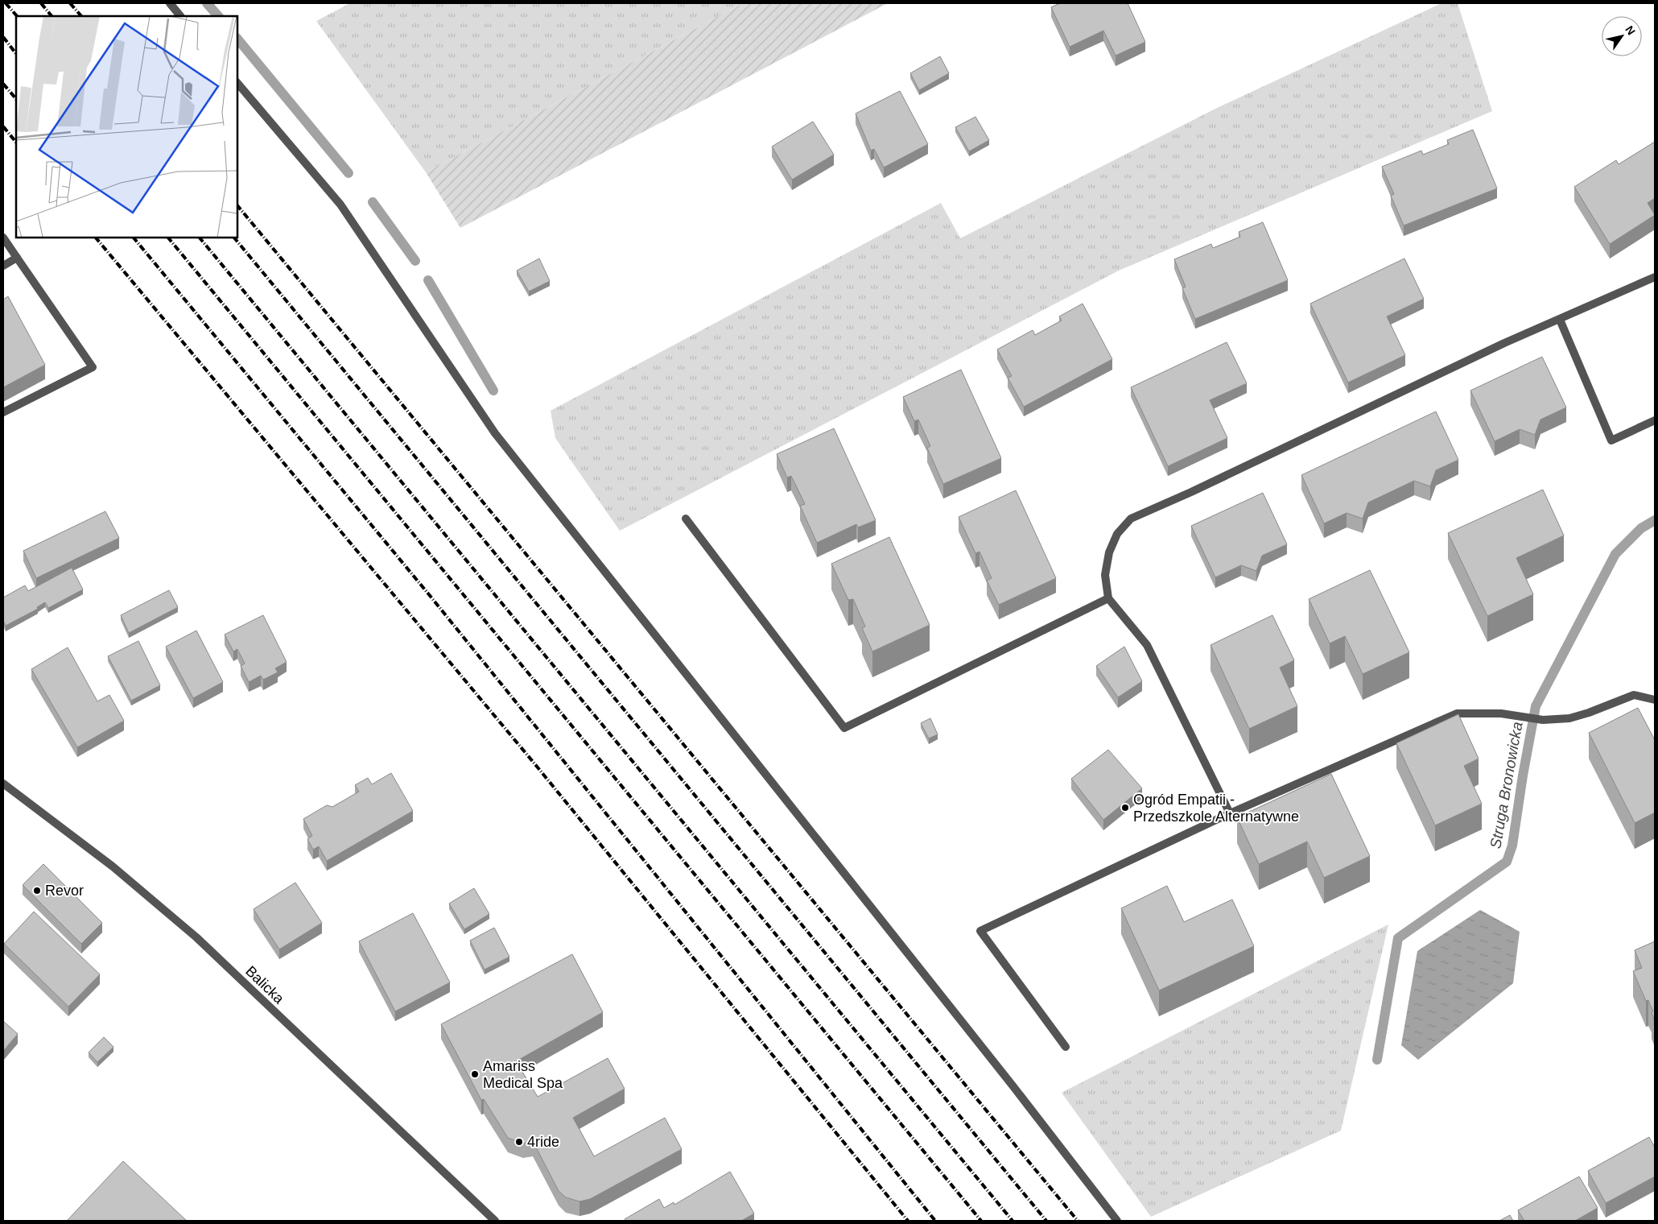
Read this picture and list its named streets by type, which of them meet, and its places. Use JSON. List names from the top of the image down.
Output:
{
  "streets": {
    "street": ["Balicka"]
  },
  "water": ["Struga Bronowicka"],
  "places": [
    "Ogród Empatii - Przedszkole Alternatywne",
    "Revor",
    "Amariss Medical Spa",
    "4ride"
  ],
  "north": "top right"
}
